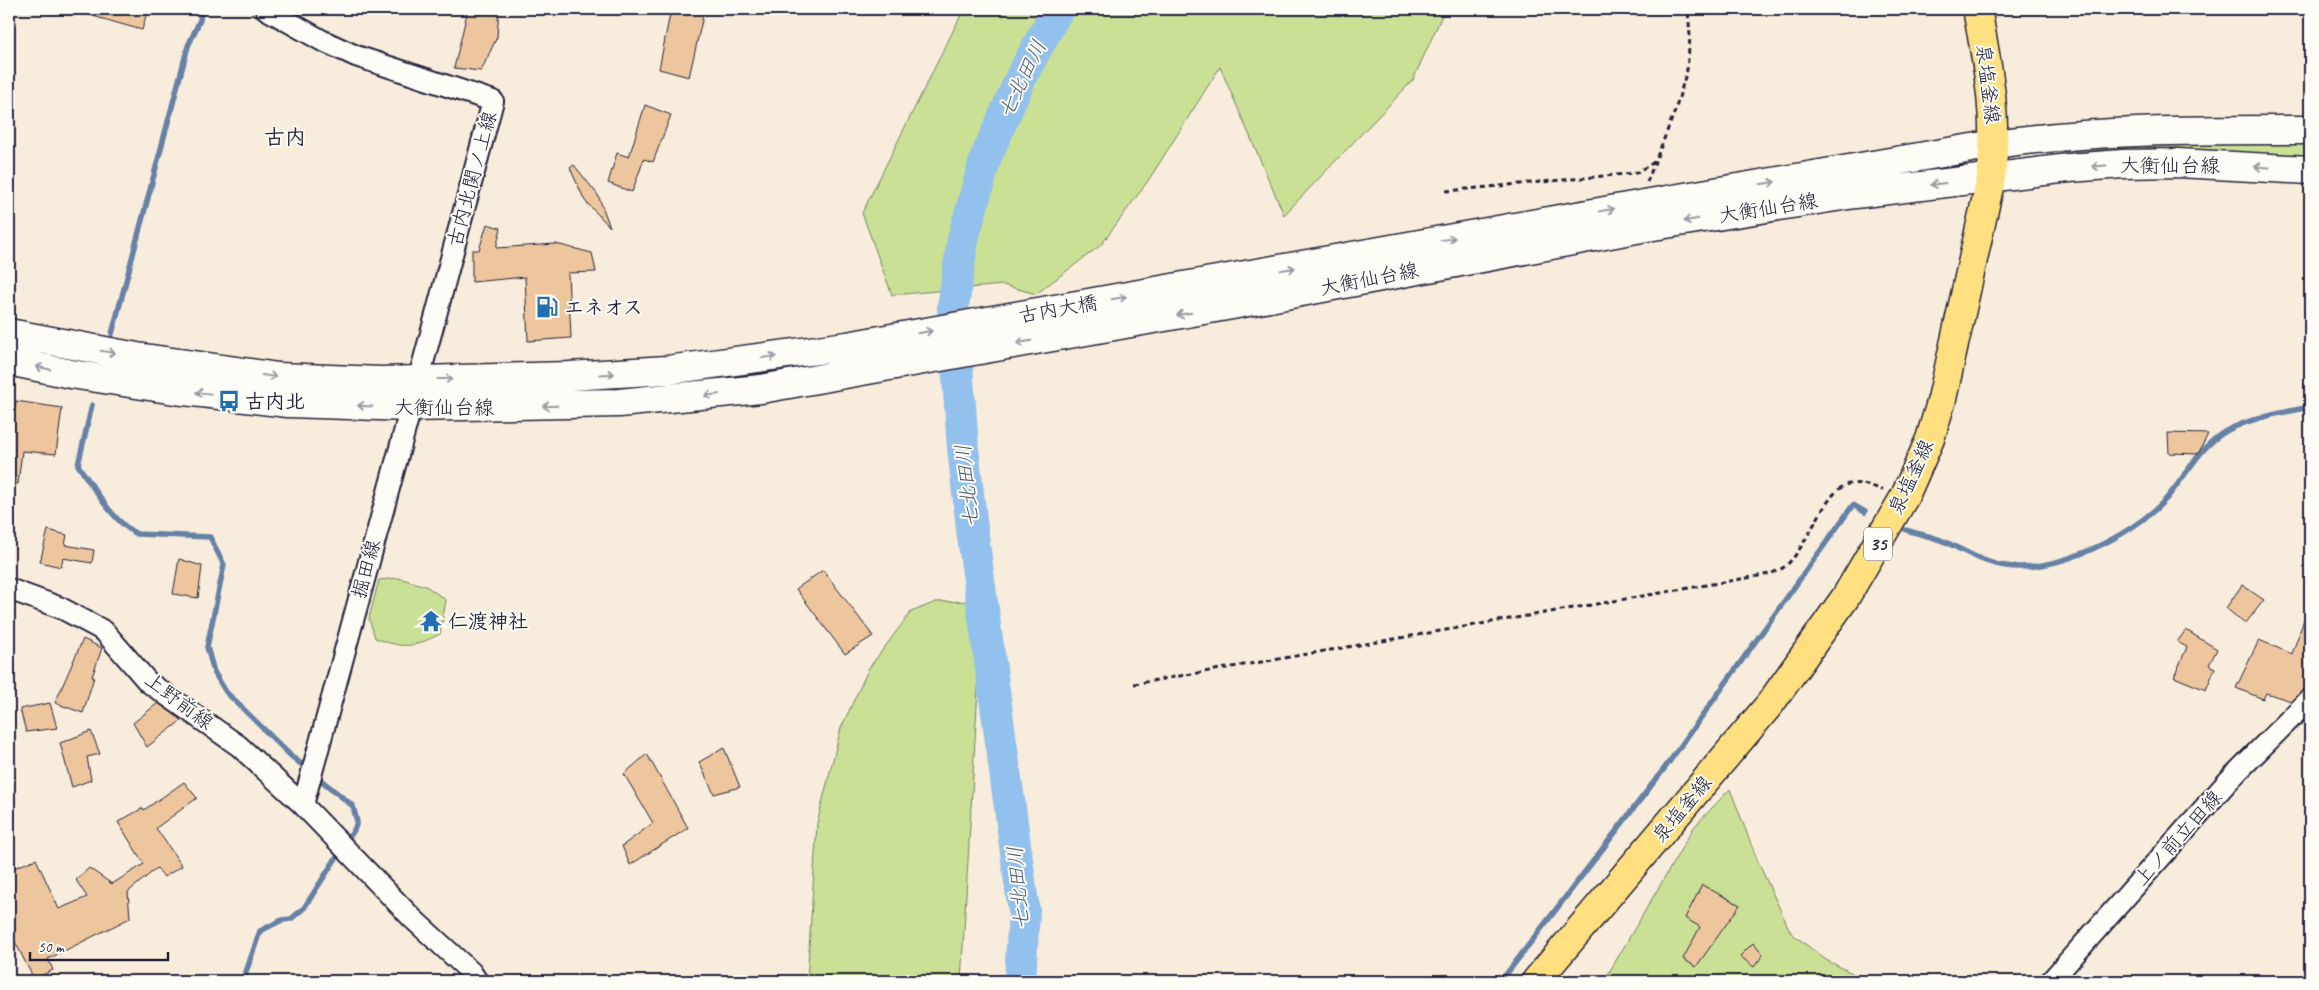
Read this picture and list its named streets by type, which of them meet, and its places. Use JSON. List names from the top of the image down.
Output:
{
  "streets": {
    "main road": [
      "泉塩釜線",
      "大衡仙台線",
      "古内大橋",
      "35"
    ],
    "street": [
      "古内北関ノ上線",
      "掘田線",
      "上野前線",
      "上ノ前立田線"
    ]
  },
  "crossings": [
    ["泉塩釜線", "大衡仙台線"],
    ["大衡仙台線", "古内北関ノ上線"],
    ["大衡仙台線", "古内大橋"],
    ["大衡仙台線", "掘田線"],
    ["古内北関ノ上線", "掘田線"],
    ["掘田線", "上野前線"]
  ],
  "districts": ["古内"],
  "water": ["七北田川"],
  "places": {
    "fuel station": ["エネオス"],
    "bus stop": ["古内北"],
    "temple": ["仁渡神社"]
  },
  "scale_bar": "50 m"
}
